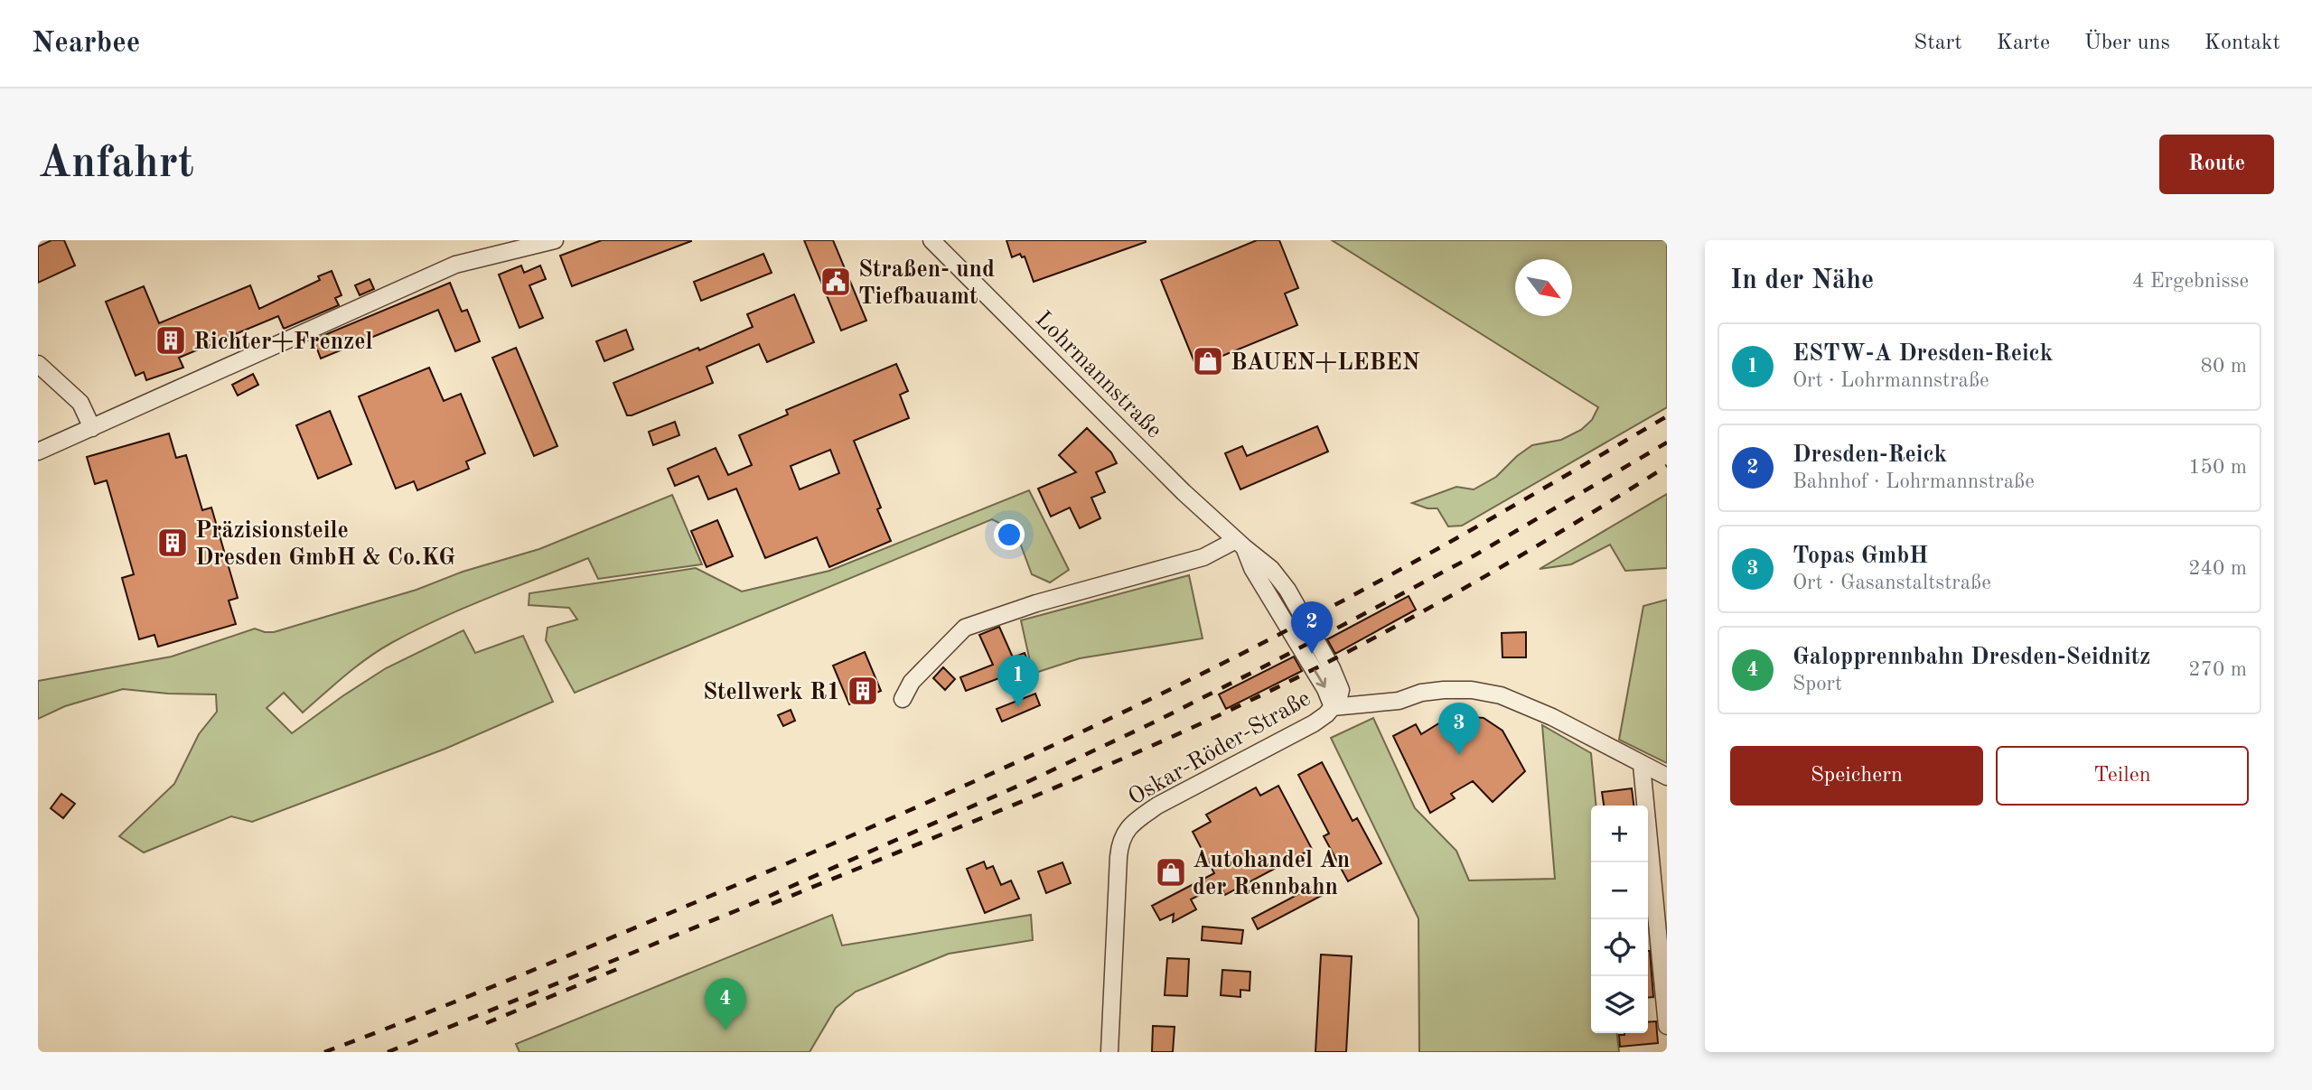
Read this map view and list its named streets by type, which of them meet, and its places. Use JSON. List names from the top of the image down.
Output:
{
  "streets": {
    "street": ["Lohrmannstraße", "Oskar-Röder-Straße"]
  },
  "crossings": [
    ["Lohrmannstraße", "Oskar-Röder-Straße"]
  ],
  "places": {
    "public building": ["Straßen- und Tiefbauamt"],
    "building": ["Richter+Frenzel", "Präzisionsteile Dresden GmbH & Co.KG", "Stellwerk R1"],
    "shop": ["BAUEN+LEBEN", "Autohandel An der Rennbahn"]
  },
  "north": "bottom right",
  "page": {
    "header": "Nearbee",
    "nav": [
      "Start",
      "Karte",
      "Über uns",
      "Kontakt"
    ],
    "buttons": [
      "Route",
      ["Speichern", "Teilen"]
    ],
    "title": "Anfahrt",
    "heading": ["In der Nähe", "4 Ergebnisse"],
    "list": [
      {
        "mark": "1",
        "name": "ESTW-A Dresden-Reick",
        "note": "Ort · Lohrmannstraße",
        "value": "80 m"
      },
      {
        "mark": "2",
        "name": "Dresden-Reick",
        "note": "Bahnhof · Lohrmannstraße",
        "value": "150 m"
      },
      {
        "mark": "3",
        "name": "Topas GmbH",
        "note": "Ort · Gasanstaltstraße",
        "value": "240 m"
      },
      {
        "mark": "4",
        "name": "Galopprennbahn Dresden-Seidnitz",
        "note": "Sport",
        "value": "270 m"
      }
    ],
    "pins": [
      "2",
      "1",
      "3",
      "4"
    ],
    "map_buttons": ["+", "−"]
  }
}
